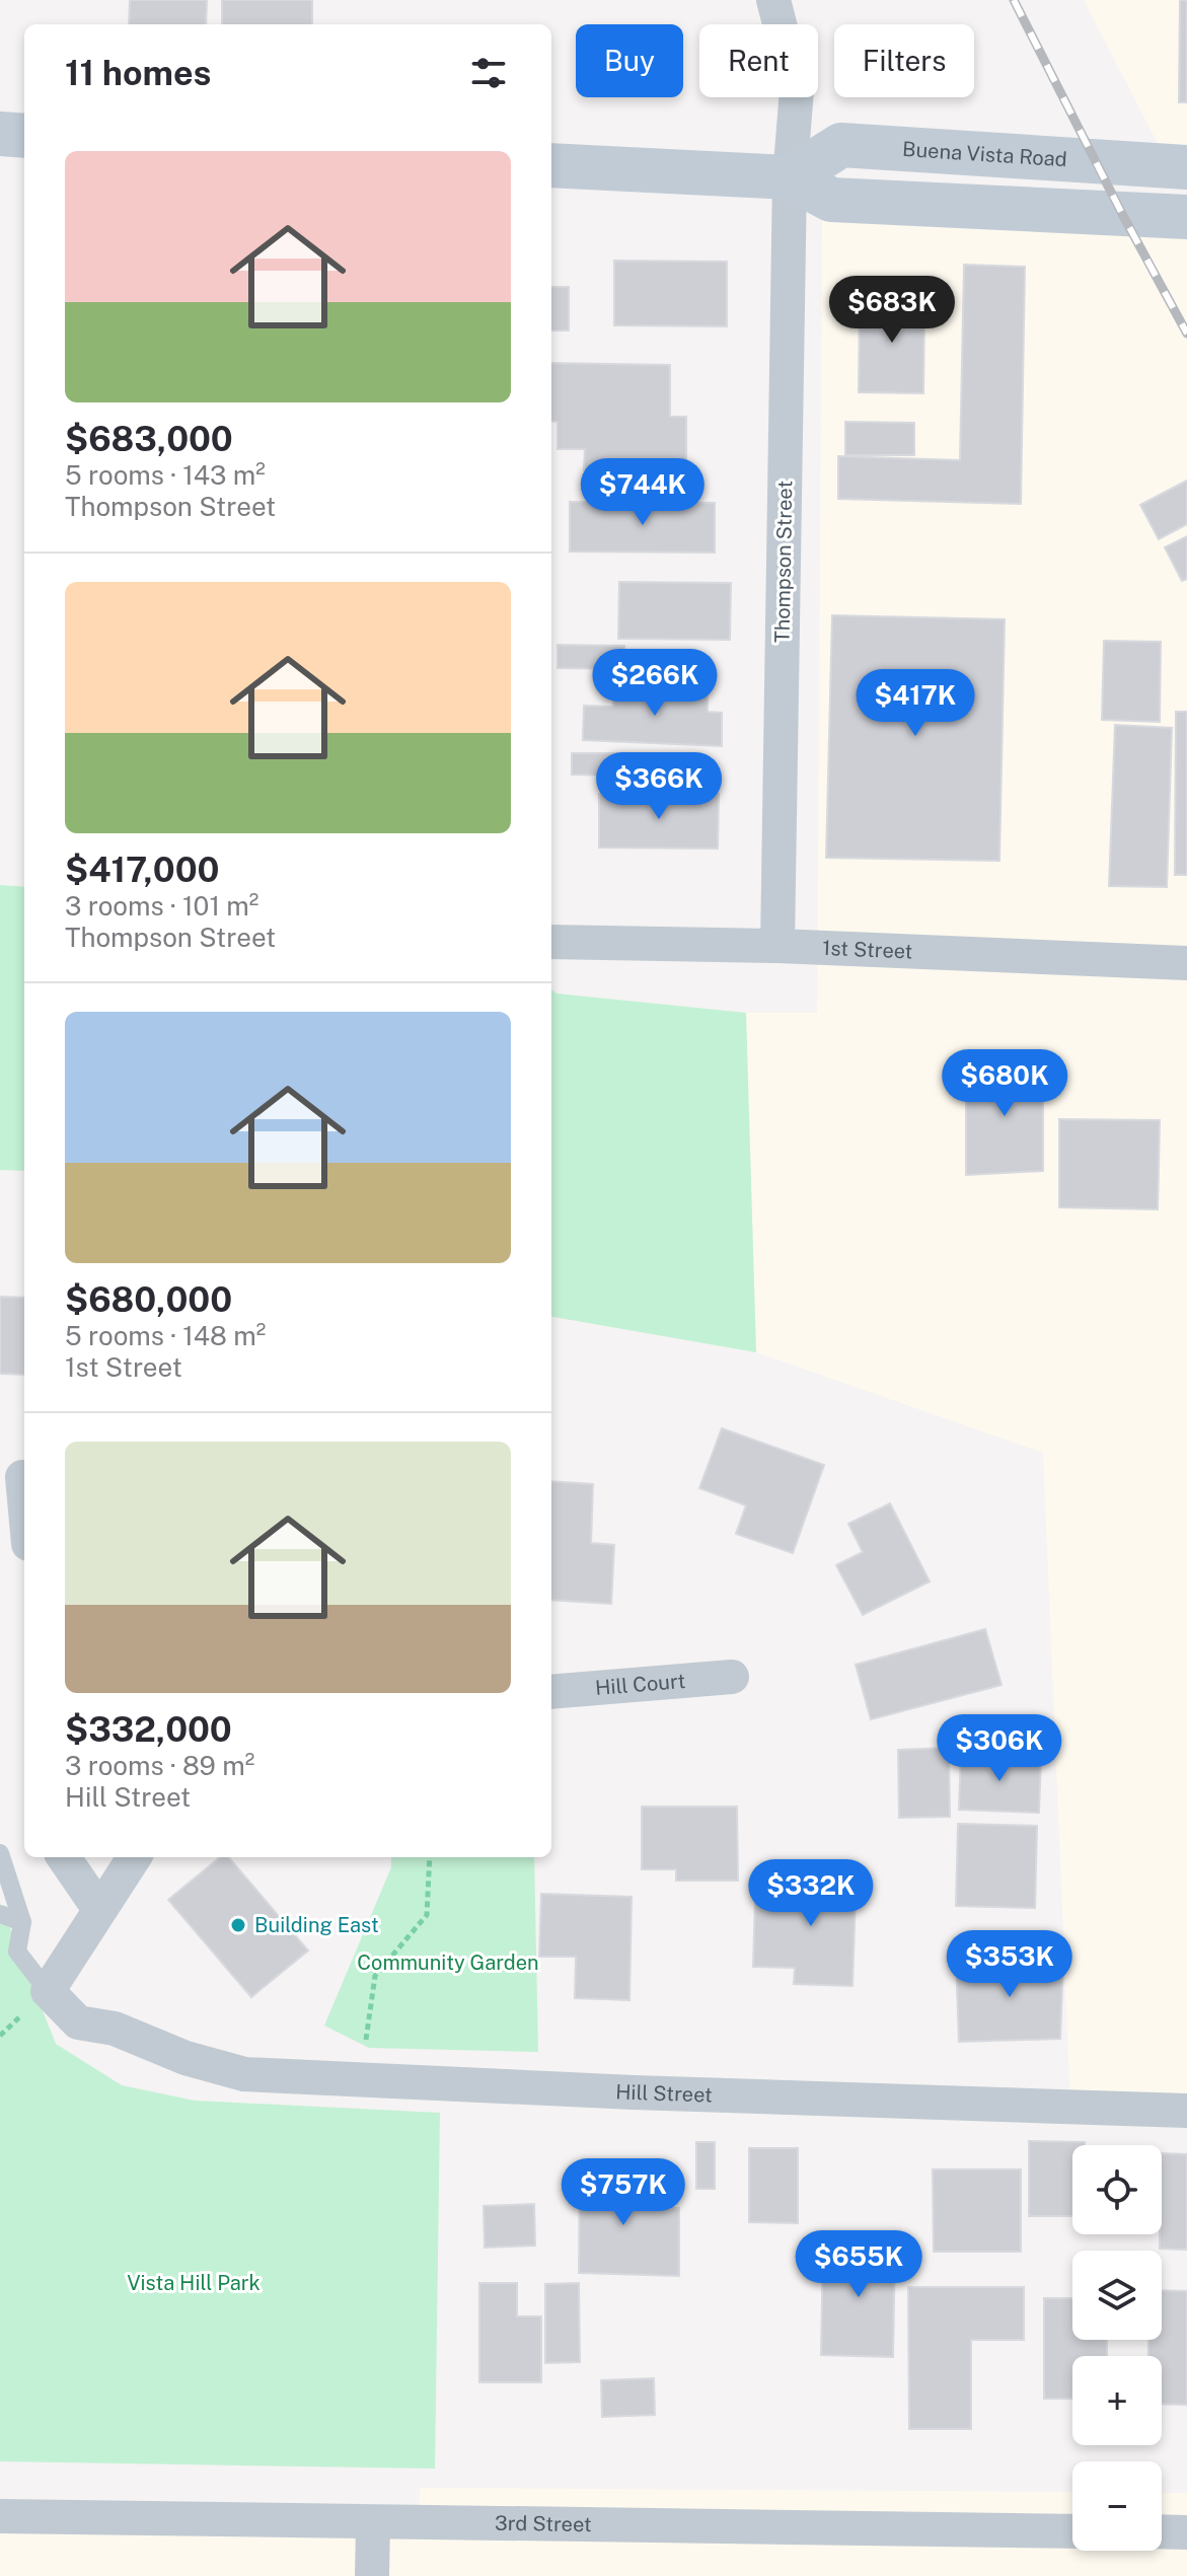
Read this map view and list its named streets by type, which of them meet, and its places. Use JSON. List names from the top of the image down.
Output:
{
  "streets": {
    "street": [
      "Buena Vista Road",
      "Thompson Street",
      "1st Street",
      "Hill Court",
      "Hill Street",
      "3rd Street"
    ]
  },
  "crossings": [
    ["Buena Vista Road", "Thompson Street"],
    ["Thompson Street", "1st Street"]
  ],
  "parks": ["Community Garden", "Vista Hill Park"],
  "places": ["Building East"],
  "page": {
    "chip": ["Buy", "Rent", "Filters"],
    "heading": "11 homes",
    "list": [
      {
        "name": "$683,000",
        "note": "5 rooms · 143 m² · Thompson Street"
      },
      {
        "name": "$417,000",
        "note": "3 rooms · 101 m² · Thompson Street"
      },
      {
        "name": "$680,000",
        "note": "5 rooms · 148 m² · 1st Street"
      },
      {
        "name": "$332,000",
        "note": "3 rooms · 89 m² · Hill Street"
      }
    ],
    "price": [
      "$683K",
      "$744K",
      "$266K",
      "$417K",
      "$366K",
      "$680K",
      "$306K",
      "$332K",
      "$353K",
      "$757K",
      "$655K"
    ],
    "map_buttons": ["+", "−"]
  }
}
